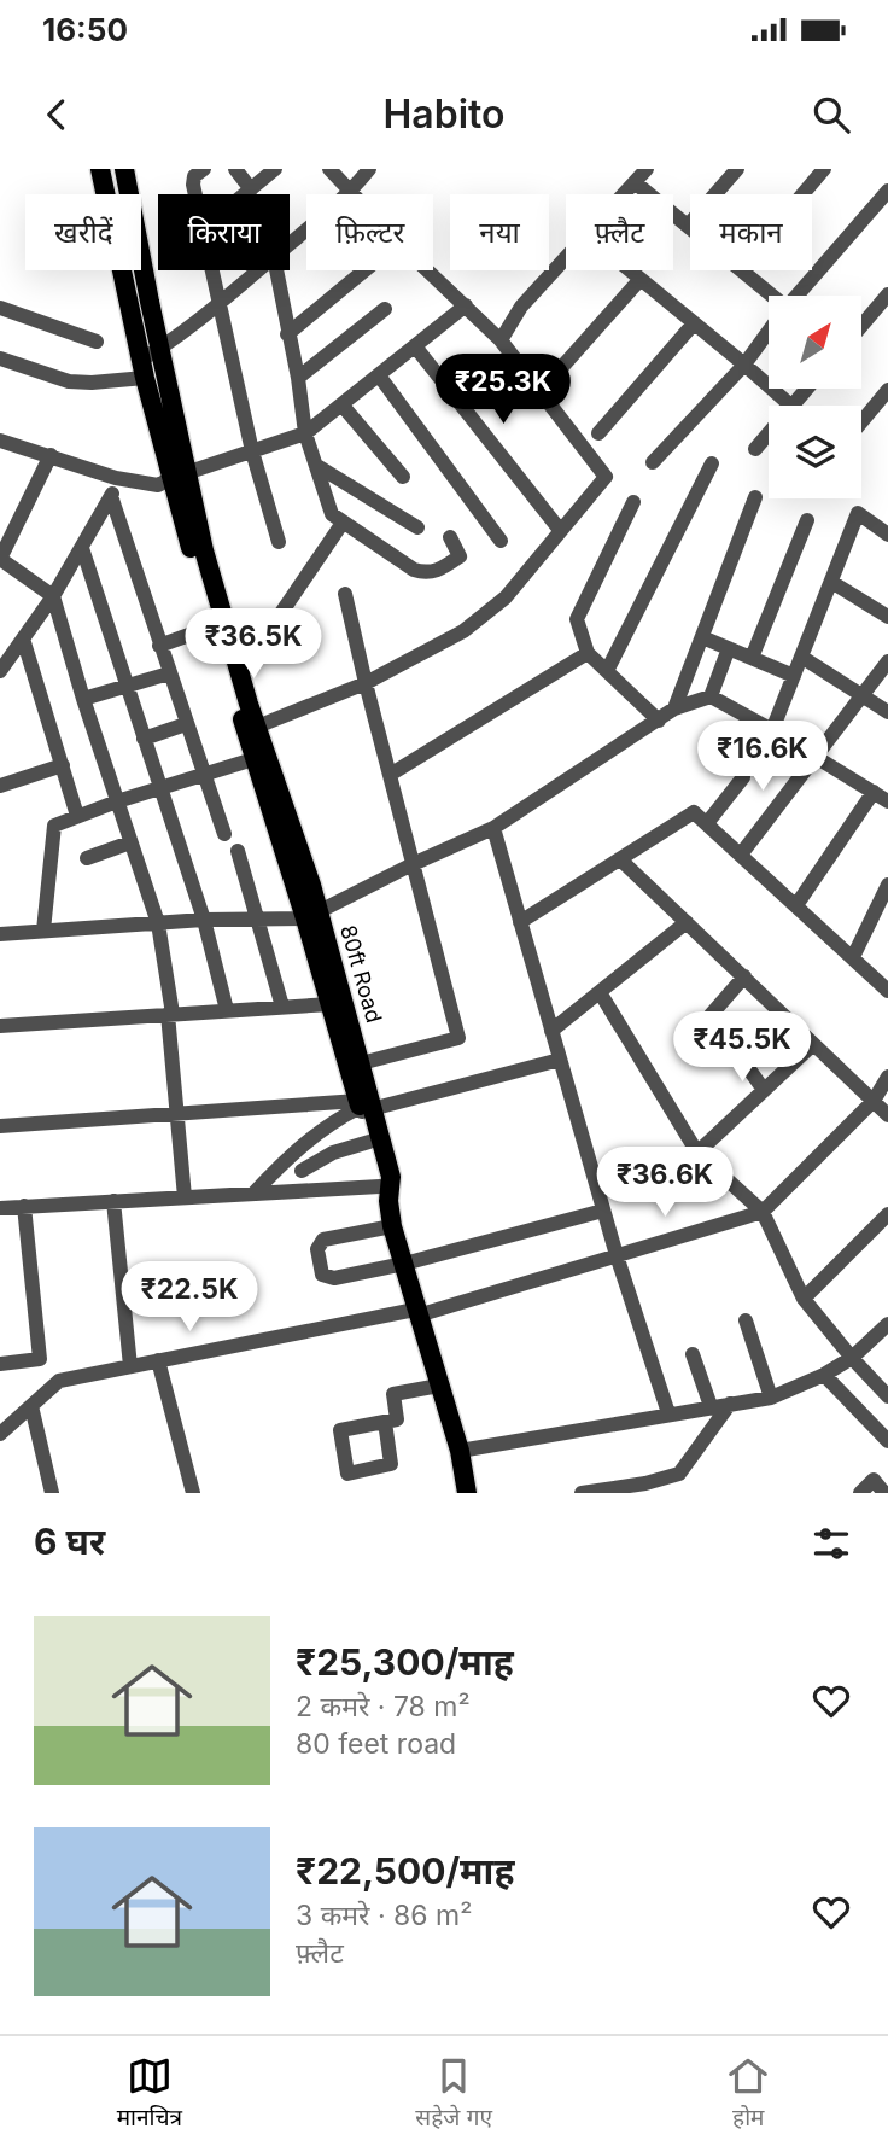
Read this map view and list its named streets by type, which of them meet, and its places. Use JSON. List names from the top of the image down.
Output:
{
  "streets": {
    "main road": ["80ft Road"]
  },
  "north": "top right",
  "page": {
    "status": "16:50",
    "header": "Habito",
    "chip": [
      "खरीदें",
      "किराया",
      "फ़िल्टर",
      "नया",
      "फ़्लैट",
      "मकान"
    ],
    "price": [
      "₹25.3K",
      "₹36.5K",
      "₹16.6K",
      "₹45.5K",
      "₹36.6K",
      "₹22.5K"
    ],
    "heading": "6 घर",
    "list": [
      {
        "name": "₹25,300/माह",
        "note": "2 कमरे · 78 m² · 80 feet road"
      },
      {
        "name": "₹22,500/माह",
        "note": "3 कमरे · 86 m² · फ़्लैट"
      }
    ],
    "tabs": ["मानचित्र", "सहेजे गए", "होम"]
  }
}
